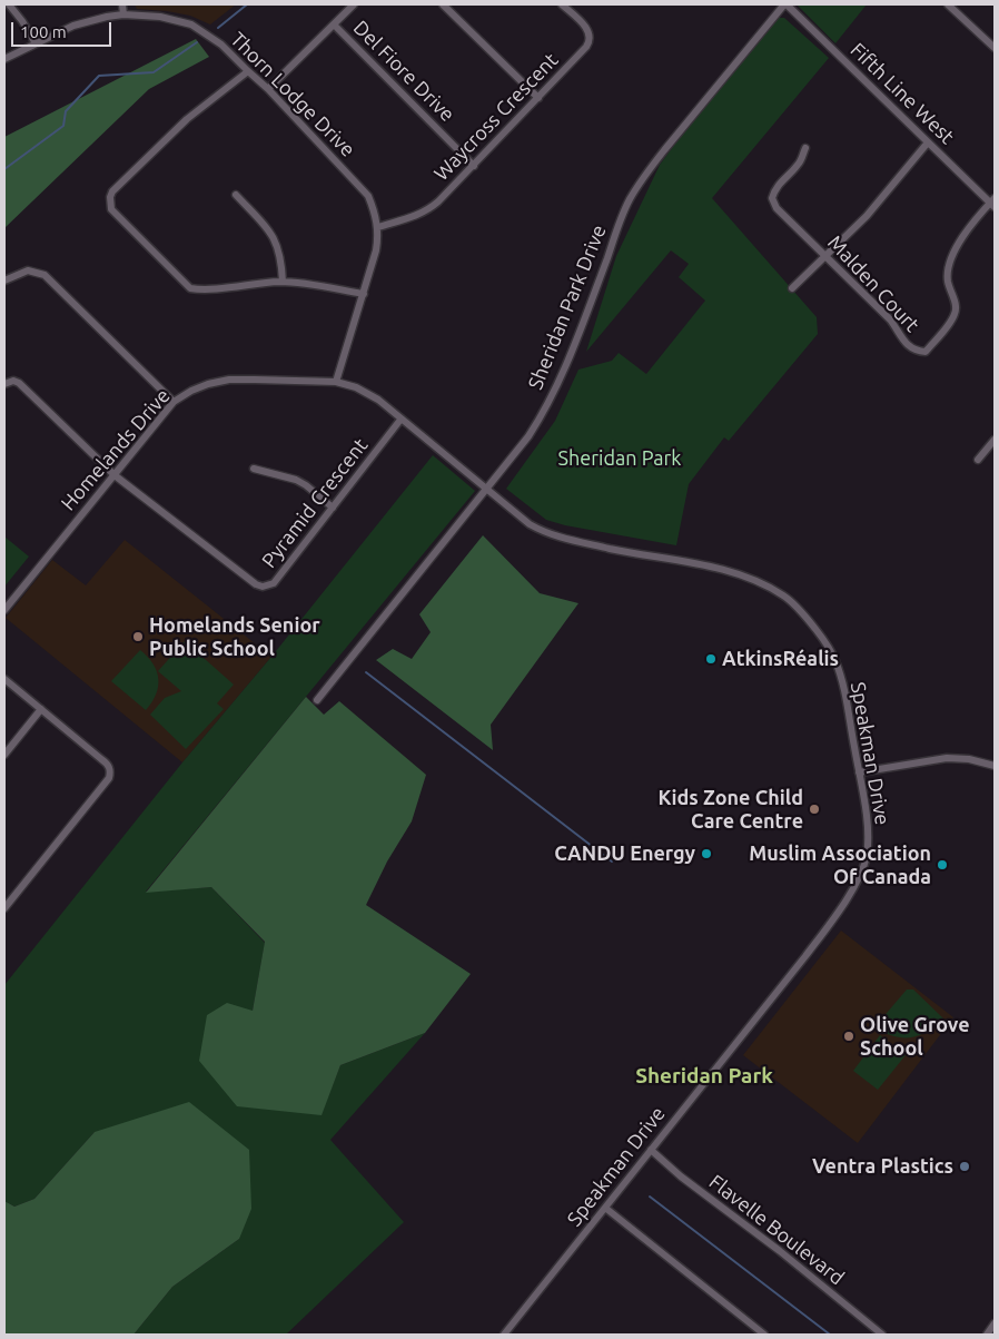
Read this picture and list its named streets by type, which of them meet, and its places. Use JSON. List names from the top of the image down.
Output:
{
  "streets": {
    "street": [
      "Del Fiore Drive",
      "Fifth Line West",
      "Thorn Lodge Drive",
      "Waycross Crescent",
      "Malden Court",
      "Sheridan Park Drive",
      "Homelands Drive",
      "Pyramid Crescent",
      "Speakman Drive",
      "Flavelle Boulevard"
    ]
  },
  "crossings": [
    ["Del Fiore Drive", "Waycross Crescent"],
    ["Fifth Line West", "Malden Court"],
    ["Fifth Line West", "Sheridan Park Drive"],
    ["Thorn Lodge Drive", "Waycross Crescent"],
    ["Thorn Lodge Drive", "Homelands Drive"],
    ["Sheridan Park Drive", "Homelands Drive"],
    ["Sheridan Park Drive", "Speakman Drive"],
    ["Homelands Drive", "Pyramid Crescent"],
    ["Homelands Drive", "Speakman Drive"],
    ["Speakman Drive", "Flavelle Boulevard"]
  ],
  "districts": ["Sheridan Park"],
  "parks": ["Sheridan Park"],
  "places": [
    "Homelands Senior Public School",
    "AtkinsRéalis",
    "Kids Zone Child Care Centre",
    "CANDU Energy",
    "Muslim Association Of Canada",
    "Olive Grove School",
    "Ventra Plastics"
  ],
  "scale_bar": "100 m"
}
